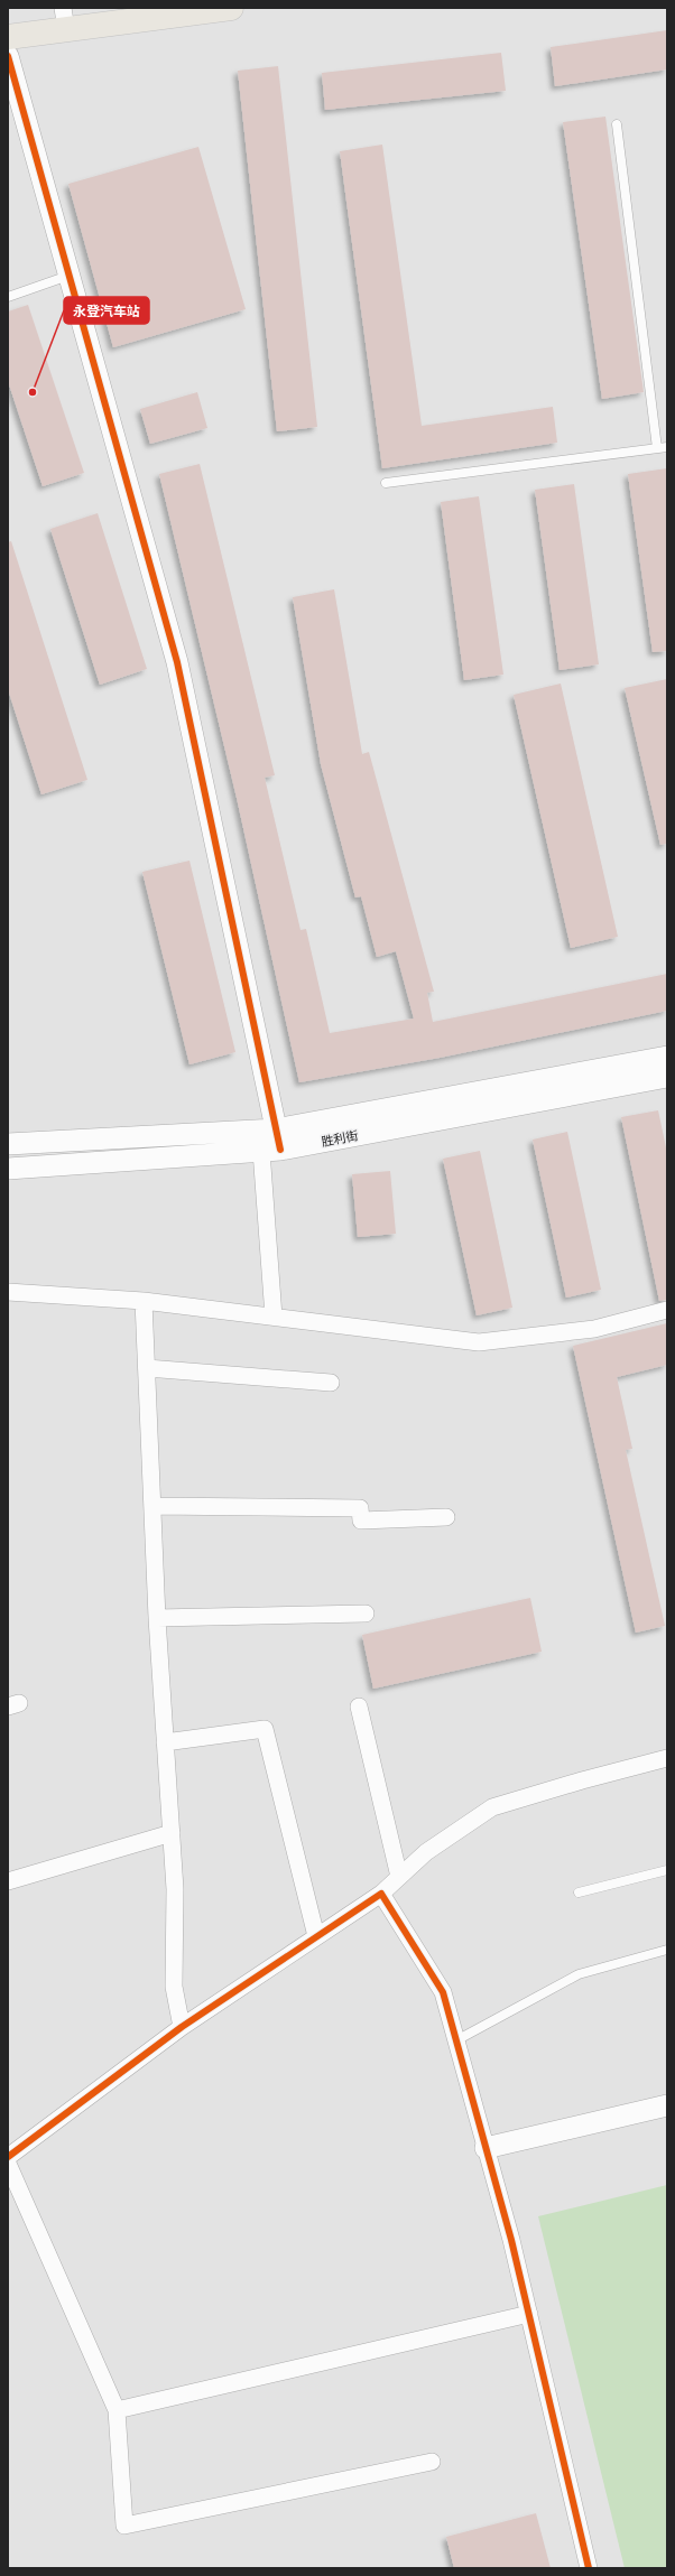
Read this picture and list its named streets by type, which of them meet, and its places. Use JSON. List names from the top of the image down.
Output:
{
  "streets": {
    "street": ["胜利街"]
  },
  "places": ["永登汽车站"]
}
